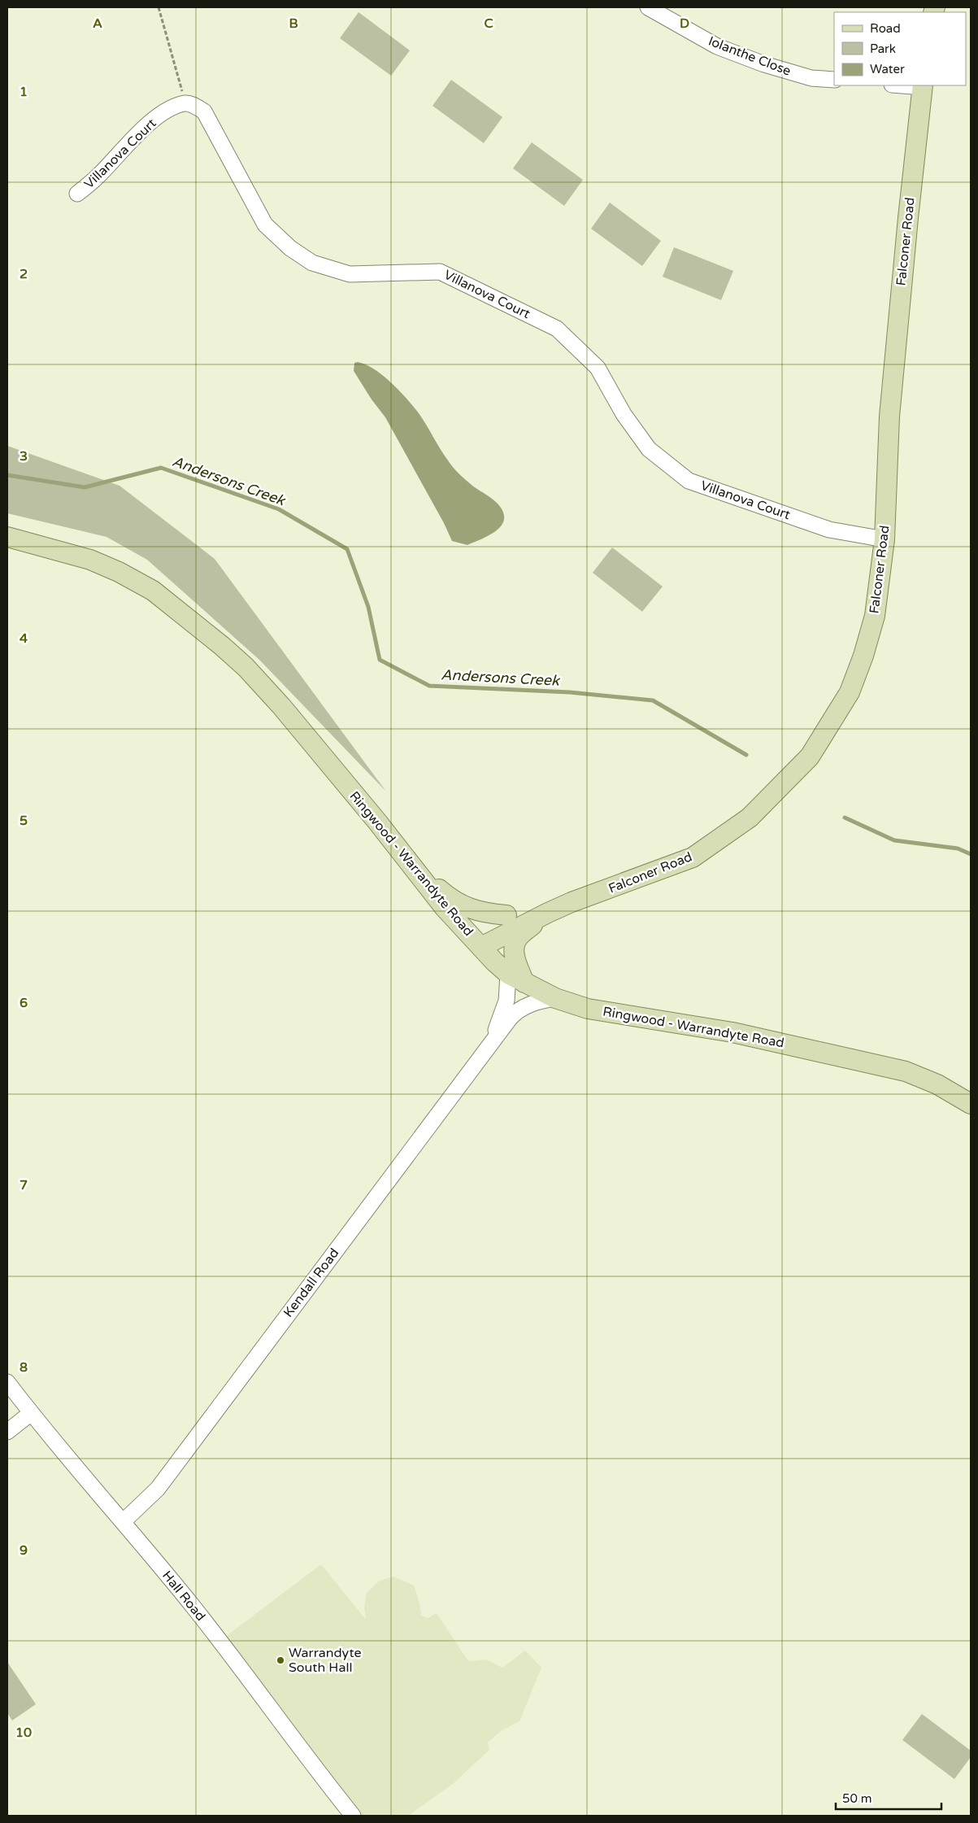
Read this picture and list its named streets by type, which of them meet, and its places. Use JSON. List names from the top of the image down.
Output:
{
  "streets": {
    "main road": ["Falconer Road", "Ringwood - Warrandyte Road"],
    "street": [
      "Iolanthe Close",
      "Villanova Court",
      "Kendall Road",
      "Hall Road"
    ]
  },
  "crossings": [
    ["Villanova Court", "Falconer Road"],
    ["Falconer Road", "Ringwood - Warrandyte Road"],
    ["Ringwood - Warrandyte Road", "Kendall Road"],
    ["Kendall Road", "Hall Road"]
  ],
  "water": ["Andersons Creek"],
  "places": ["Warrandyte South Hall"],
  "legend": ["Road", "Park", "Water"],
  "scale_bar": "50 m",
  "grid": {
    "columns": [
      "A",
      "B",
      "C",
      "D"
    ],
    "rows": [
      "1",
      "2",
      "3",
      "4",
      "5",
      "6",
      "7",
      "8",
      "9",
      "10"
    ]
  }
}
